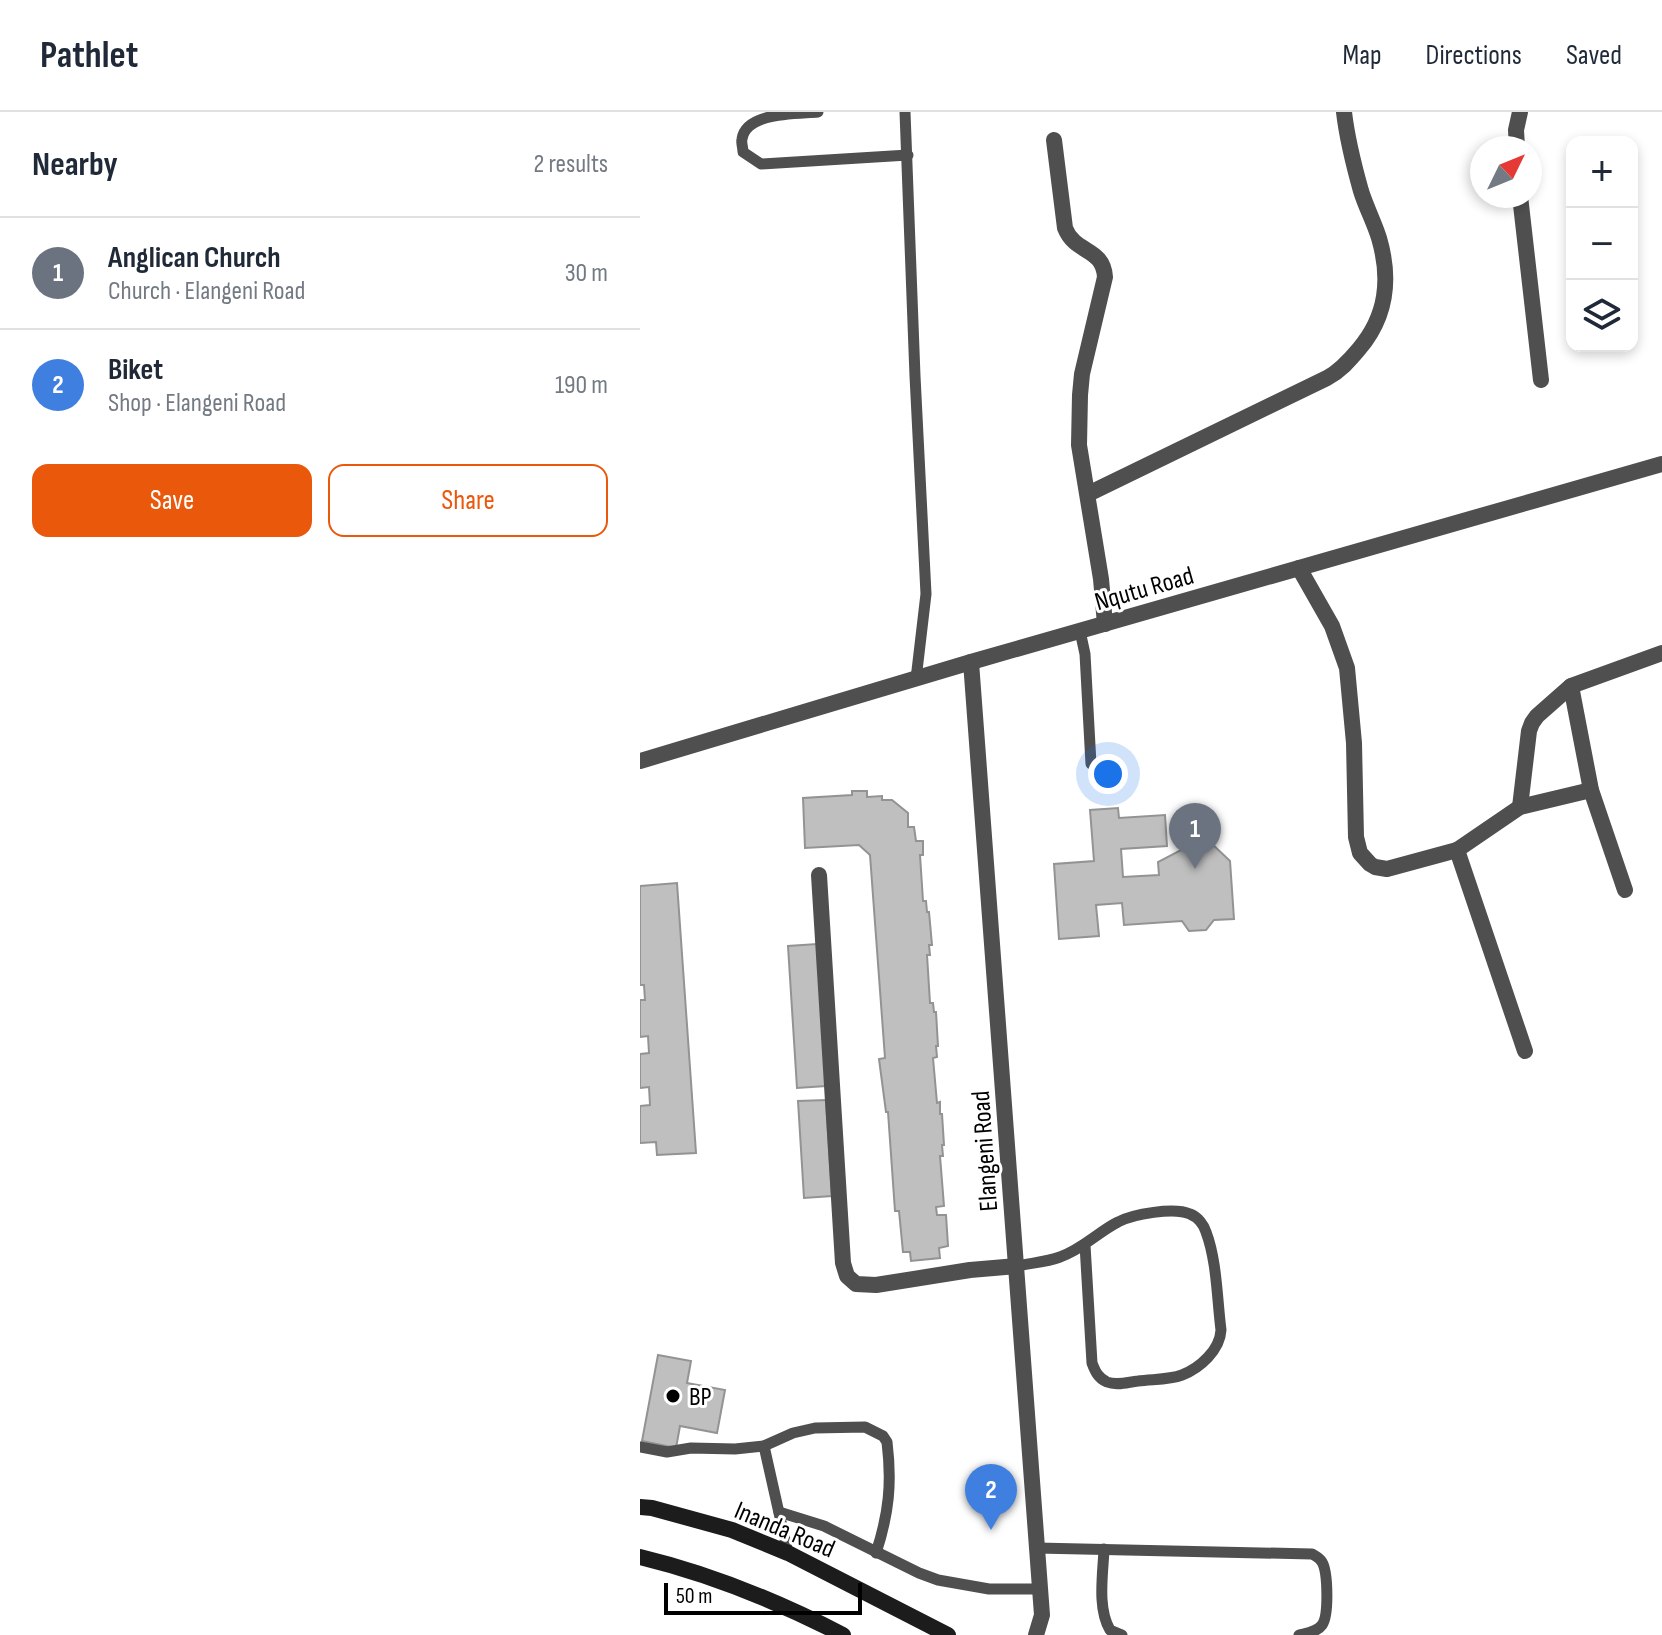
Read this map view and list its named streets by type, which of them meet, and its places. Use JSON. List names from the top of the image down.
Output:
{
  "streets": {
    "main road": ["Inanda Road"],
    "street": ["Nqutu Road", "Elangeni Road"]
  },
  "crossings": [
    ["Nqutu Road", "Elangeni Road"]
  ],
  "places": ["BP"],
  "scale_bar": "50 m",
  "north": "top right",
  "page": {
    "header": "Pathlet",
    "nav": ["Map", "Directions", "Saved"],
    "heading": ["Nearby", "2 results"],
    "map_buttons": ["+", "−"],
    "list": [
      {
        "mark": "1",
        "name": "Anglican Church",
        "note": "Church · Elangeni Road",
        "value": "30 m"
      },
      {
        "mark": "2",
        "name": "Biket",
        "note": "Shop · Elangeni Road",
        "value": "190 m"
      }
    ],
    "buttons": ["Save", "Share"],
    "pins": ["1", "2"],
    "scale": "50 m"
  }
}
